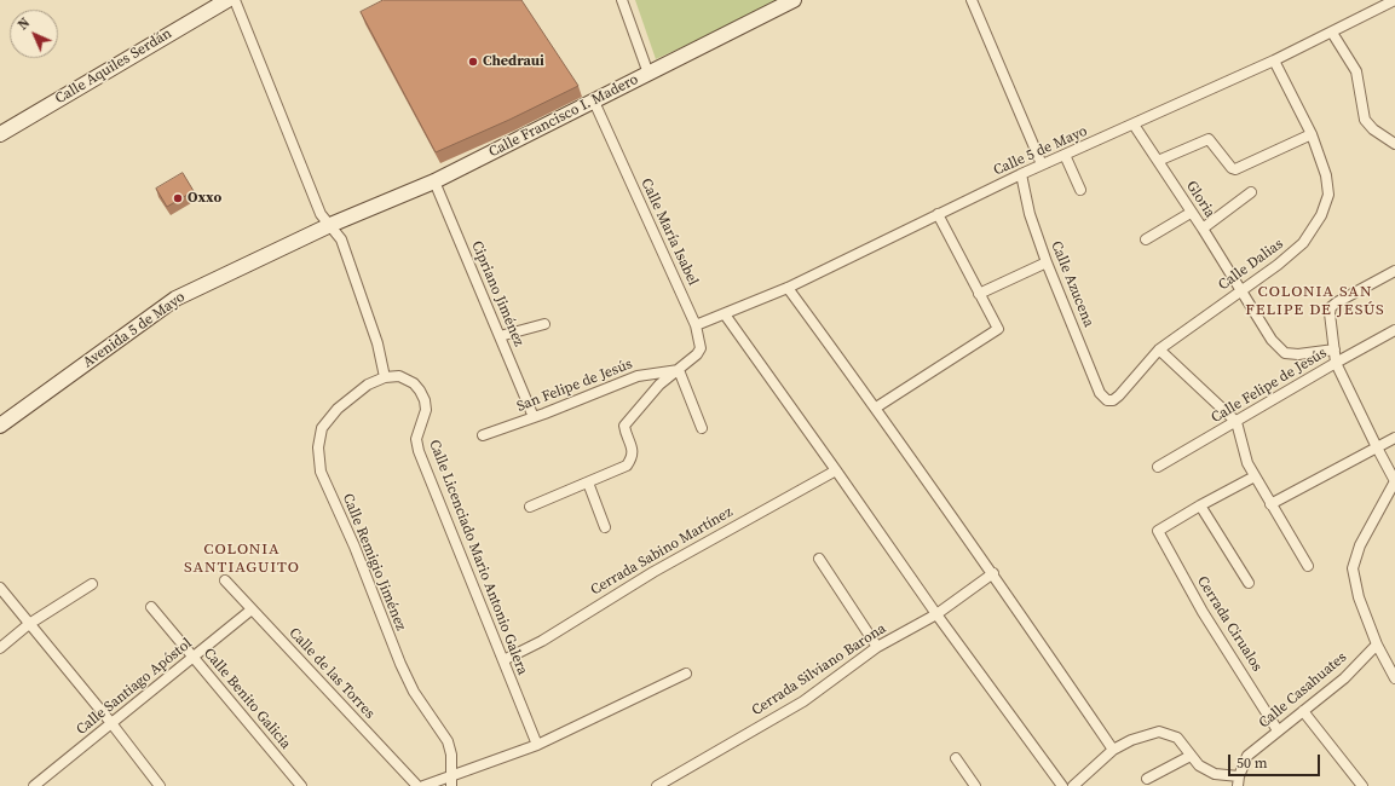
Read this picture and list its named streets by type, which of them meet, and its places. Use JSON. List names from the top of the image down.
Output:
{
  "streets": {
    "main road": ["Calle Aquiles Serdán", "Calle Francisco I. Madero", "Avenida 5 de Mayo"],
    "street": [
      "Calle 5 de Mayo",
      "Gloria",
      "Calle María Isabel",
      "Calle Dalias",
      "Calle Azucena",
      "Cipriano Jiménez",
      "San Felipe de Jesús",
      "Calle Felipe de Jesús",
      "Cerrada Sabino Martínez",
      "Calle Licenciado Mario Antonio Galera",
      "Calle Remigio Jiménez",
      "Cerrada Cirualos",
      "Cerrada Silviano Barona",
      "Calle de las Torres",
      "Calle Santiago Apóstol",
      "Calle Casahuates",
      "Calle Benito Galicia"
    ]
  },
  "crossings": [
    ["Calle Francisco I. Madero", "Calle María Isabel"],
    ["Calle Francisco I. Madero", "Cipriano Jiménez"],
    ["Calle Francisco I. Madero", "Avenida 5 de Mayo"],
    ["Calle 5 de Mayo", "Gloria"],
    ["Calle 5 de Mayo", "Calle María Isabel"],
    ["Calle 5 de Mayo", "Calle Dalias"],
    ["Calle 5 de Mayo", "Calle Azucena"],
    ["Gloria", "Calle Dalias"],
    ["Calle María Isabel", "San Felipe de Jesús"],
    ["Calle Dalias", "Calle Azucena"],
    ["Cipriano Jiménez", "San Felipe de Jesús"],
    ["Cerrada Sabino Martínez", "Calle Licenciado Mario Antonio Galera"],
    ["Calle Licenciado Mario Antonio Galera", "Calle Remigio Jiménez"],
    ["Cerrada Cirualos", "Calle Casahuates"],
    ["Calle de las Torres", "Calle Santiago Apóstol"],
    ["Calle Santiago Apóstol", "Calle Benito Galicia"]
  ],
  "districts": ["COLONIA SAN FELIPE DE JESÚS", "COLONIA SANTIAGUITO"],
  "places": ["Chedraui", "Oxxo"],
  "scale_bar": "50 m",
  "north": "top left"
}
